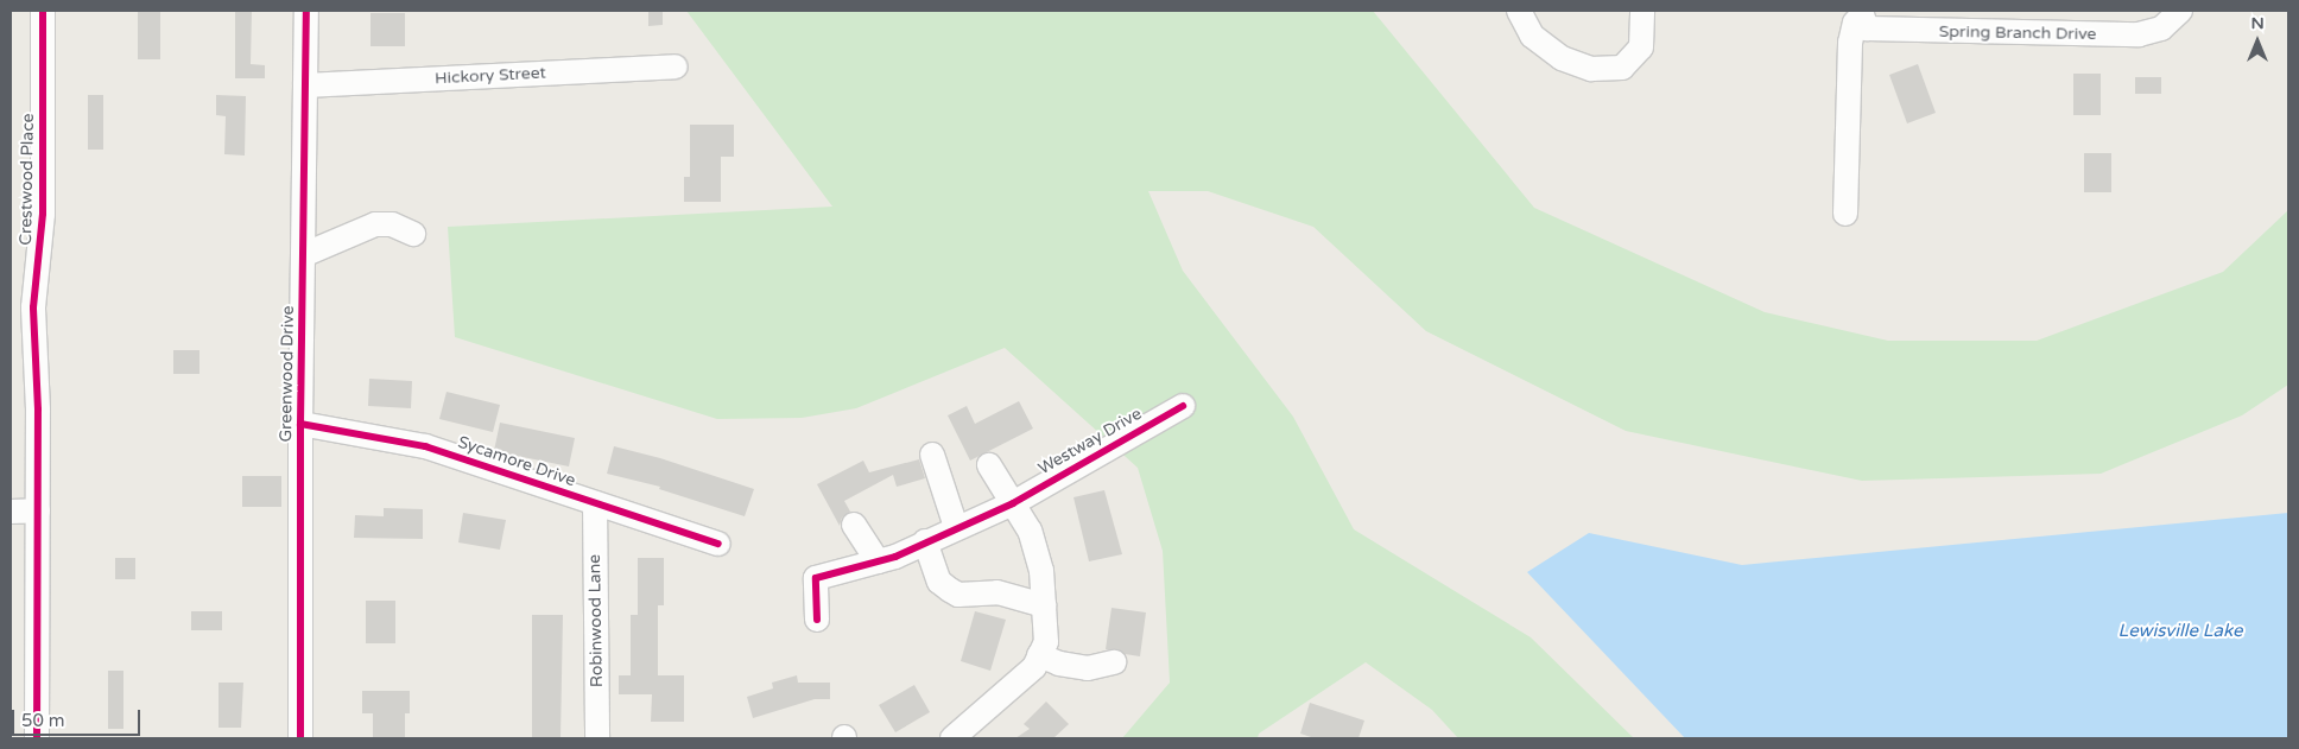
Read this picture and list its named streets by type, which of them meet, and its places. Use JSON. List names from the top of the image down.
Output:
{
  "streets": {
    "street": [
      "Spring Branch Drive",
      "Hickory Street",
      "Crestwood Place",
      "Greenwood Drive",
      "Westway Drive",
      "Sycamore Drive",
      "Robinwood Lane"
    ]
  },
  "crossings": [
    ["Hickory Street", "Greenwood Drive"],
    ["Greenwood Drive", "Sycamore Drive"],
    ["Sycamore Drive", "Robinwood Lane"]
  ],
  "water": ["Lewisville Lake"],
  "scale_bar": "50 m",
  "north": "top"
}
